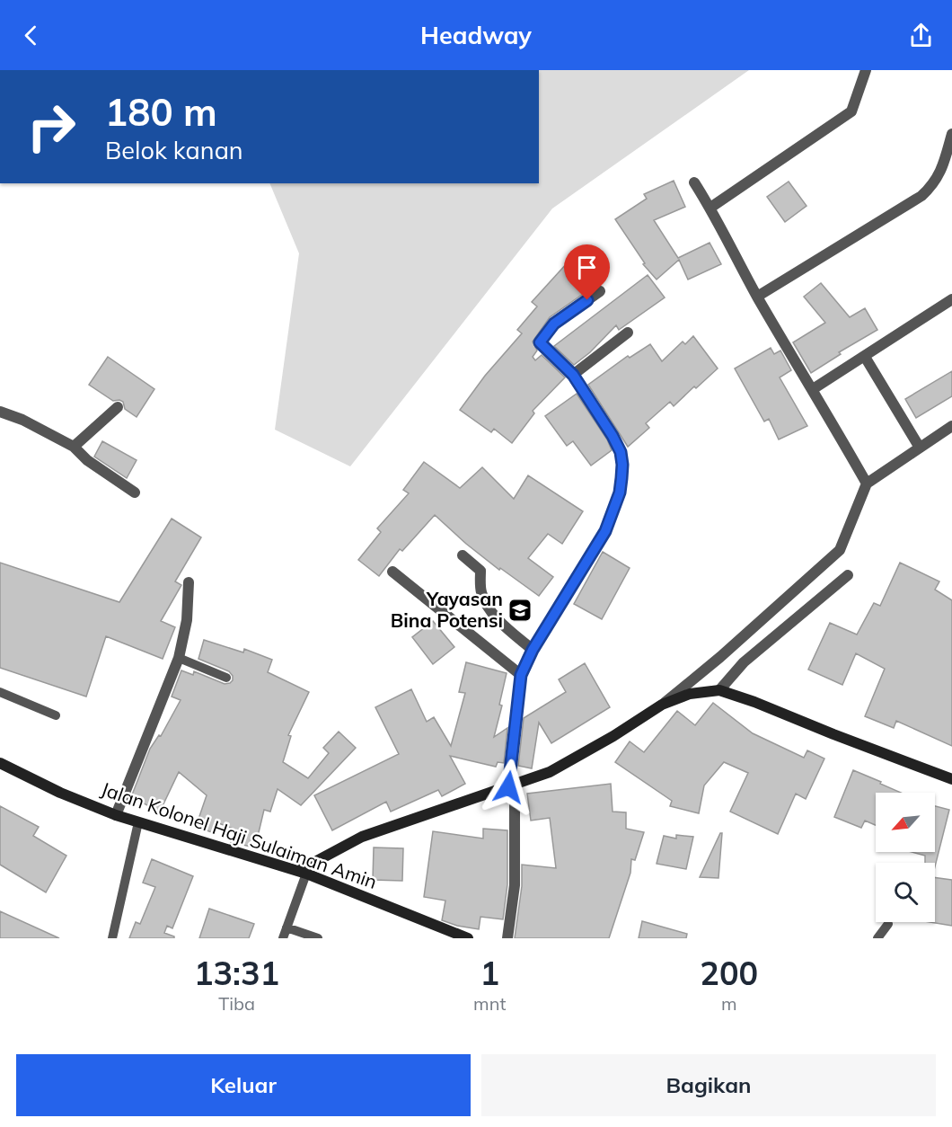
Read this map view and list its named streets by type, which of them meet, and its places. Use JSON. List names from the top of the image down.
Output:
{
  "streets": {
    "street": ["Jalan Kolonel Haji Sulaiman Amin"]
  },
  "places": {
    "school or university": ["Yayasan Bina Potensi"]
  },
  "north": "bottom left",
  "page": {
    "header": "Headway",
    "turn": ["180 m", "Belok kanan"],
    "eta": [
      "13:31",
      "Tiba",
      "1",
      "mnt",
      "200",
      "m"
    ],
    "buttons": ["Keluar", "Bagikan"]
  }
}
